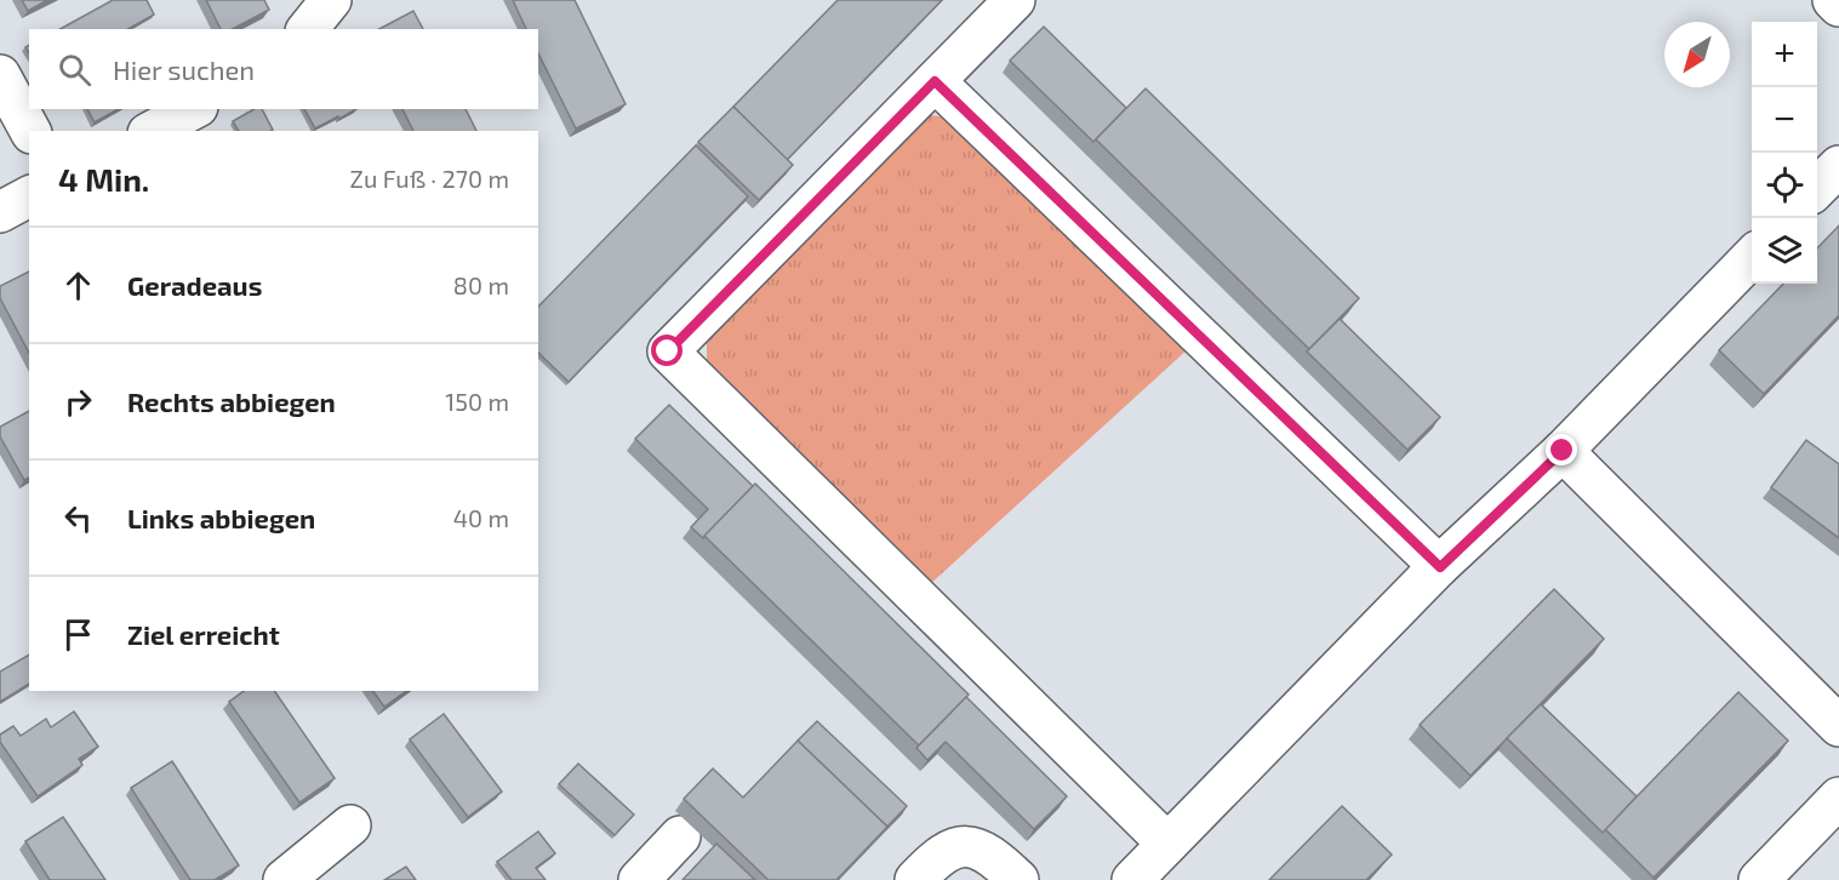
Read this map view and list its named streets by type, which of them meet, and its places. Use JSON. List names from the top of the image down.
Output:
{
  "north": "bottom left",
  "page": {
    "map_buttons": ["+", "−"],
    "search": "Hier suchen",
    "heading": ["4 Min.", "Zu Fuß · 270 m"],
    "list": [
      ["Geradeaus", "80 m"],
      ["Rechts abbiegen", "150 m"],
      ["Links abbiegen", "40 m"],
      "Ziel erreicht"
    ]
  }
}
